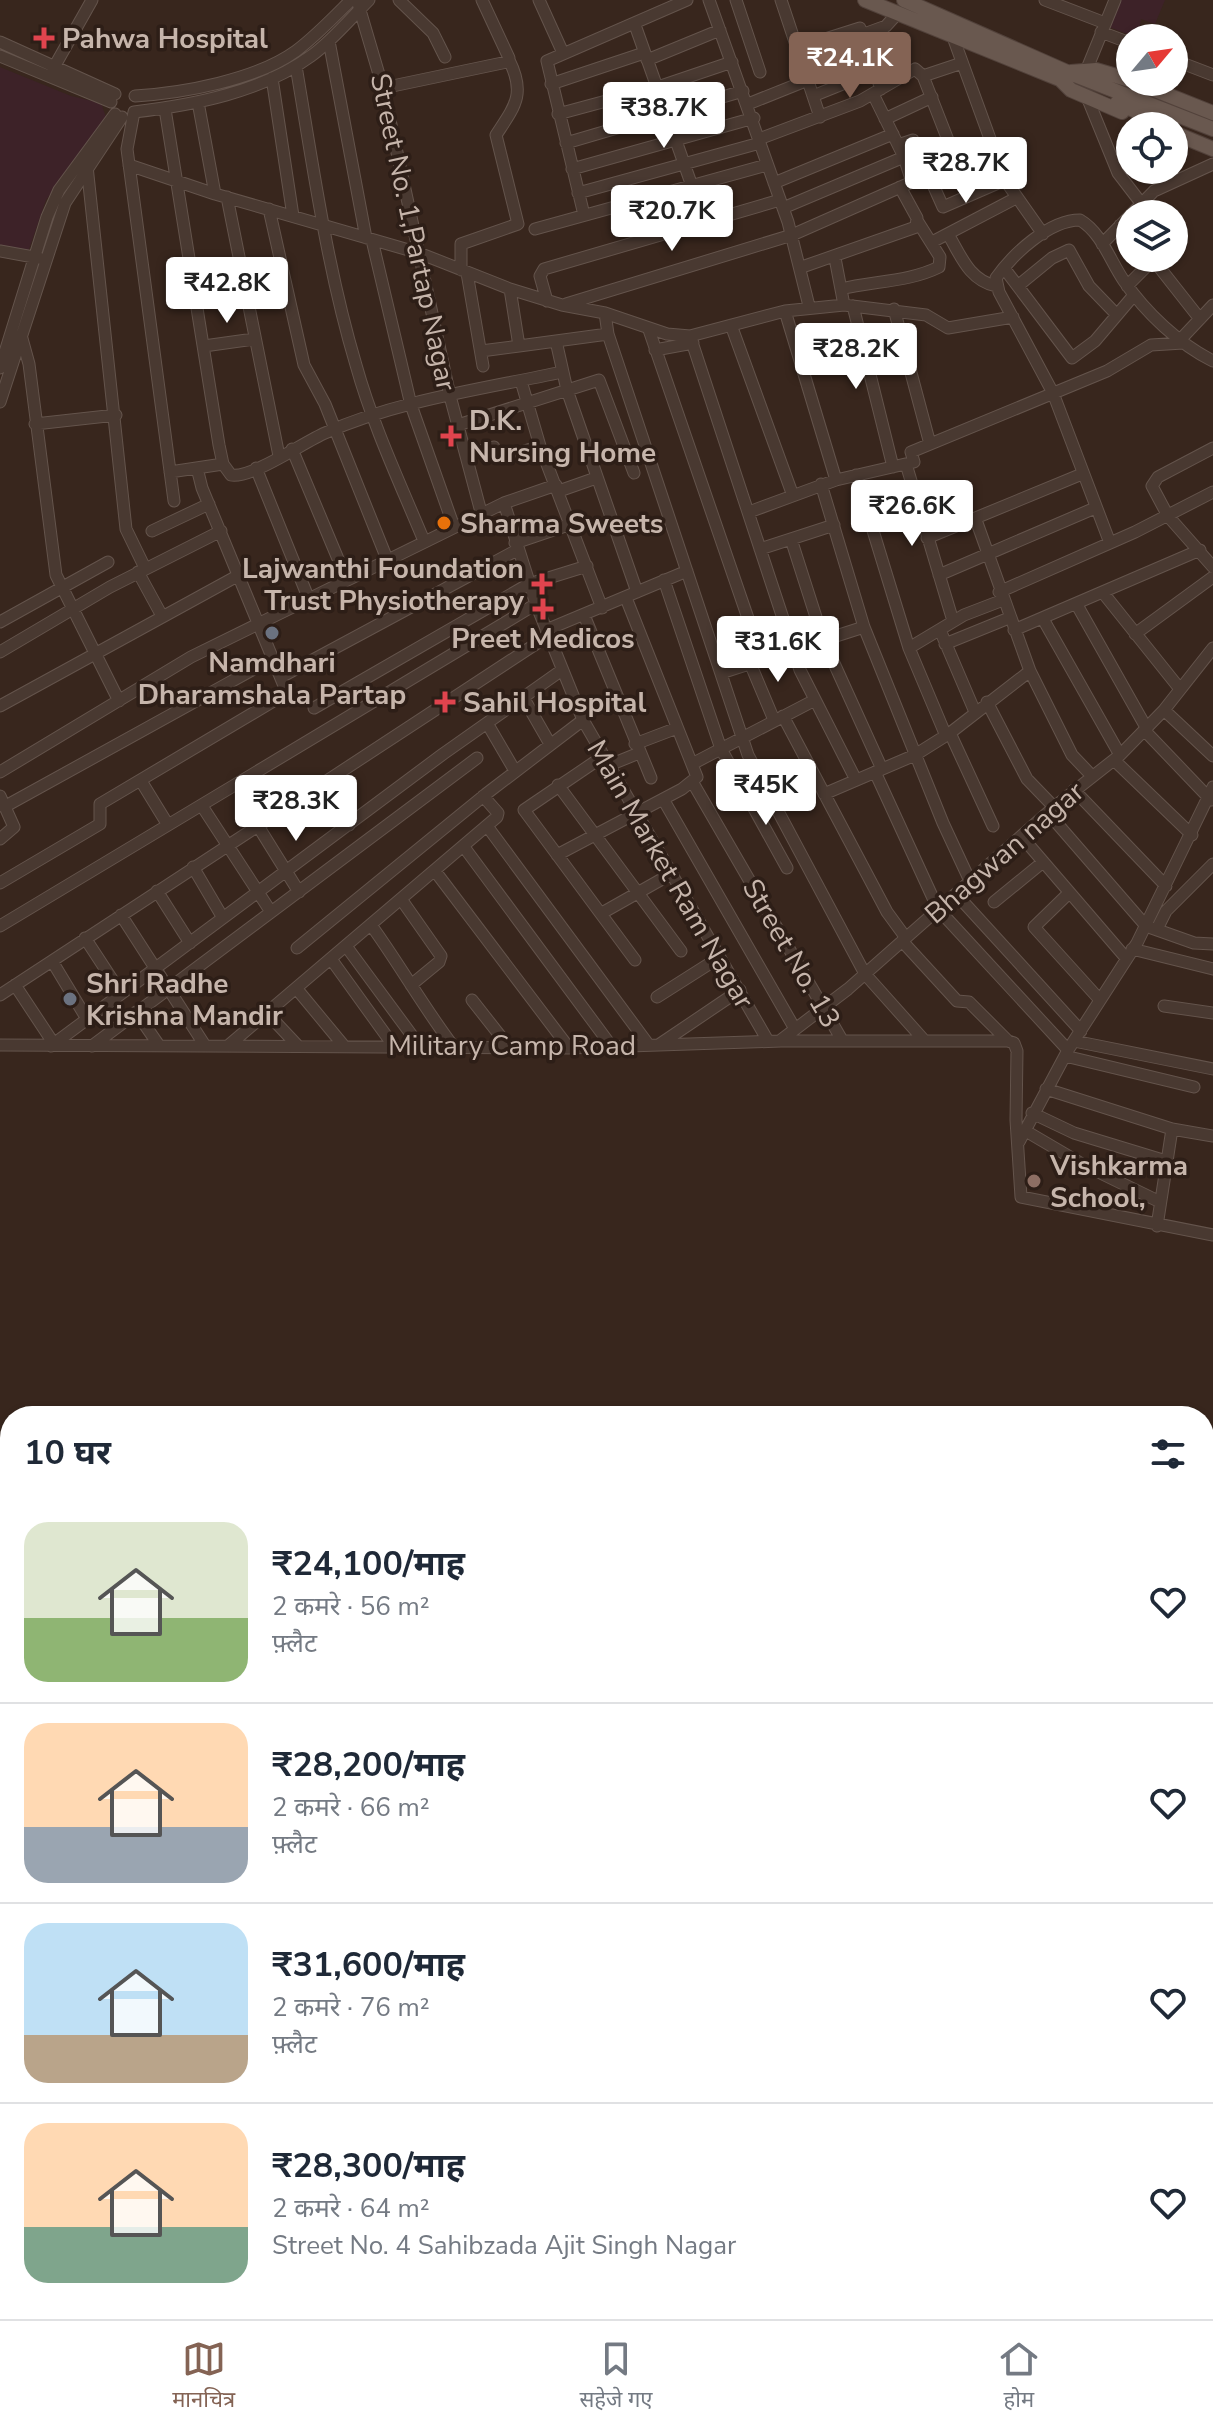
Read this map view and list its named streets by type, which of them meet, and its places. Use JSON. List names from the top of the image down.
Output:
{
  "streets": {
    "street": [
      "Street No. 1,Partap Nagar",
      "Bhagwan nagar",
      "Main Market Ram Nagar",
      "Street No. 13",
      "Military Camp Road"
    ]
  },
  "crossings": [
    ["Bhagwan nagar", "Street No. 13"],
    ["Bhagwan nagar", "Military Camp Road"],
    ["Main Market Ram Nagar", "Military Camp Road"],
    ["Street No. 13", "Military Camp Road"]
  ],
  "places": {
    "health": [
      "Pahwa Hospital",
      "D.K. Nursing Home",
      "Lajwanthi Foundation Trust Physiotherapy",
      "Preet Medicos",
      "Sahil Hospital"
    ],
    "other": [
      "Sharma Sweets",
      "Namdhari Dharamshala Partap",
      "Shri Radhe Krishna Mandir",
      "Vishkarma School,"
    ]
  },
  "north": "top right",
  "page": {
    "price": [
      "₹24.1K",
      "₹38.7K",
      "₹28.7K",
      "₹20.7K",
      "₹42.8K",
      "₹28.2K",
      "₹26.6K",
      "₹31.6K",
      "₹45K",
      "₹28.3K"
    ],
    "heading": "10 घर",
    "list": [
      {
        "name": "₹24,100/माह",
        "note": "2 कमरे · 56 m² · फ़्लैट"
      },
      {
        "name": "₹28,200/माह",
        "note": "2 कमरे · 66 m² · फ़्लैट"
      },
      {
        "name": "₹31,600/माह",
        "note": "2 कमरे · 76 m² · फ़्लैट"
      },
      {
        "name": "₹28,300/माह",
        "note": "2 कमरे · 64 m² · Street No. 4 Sahibzada Ajit Singh Nagar"
      }
    ],
    "tabs": ["मानचित्र", "सहेजे गए", "होम"]
  }
}
